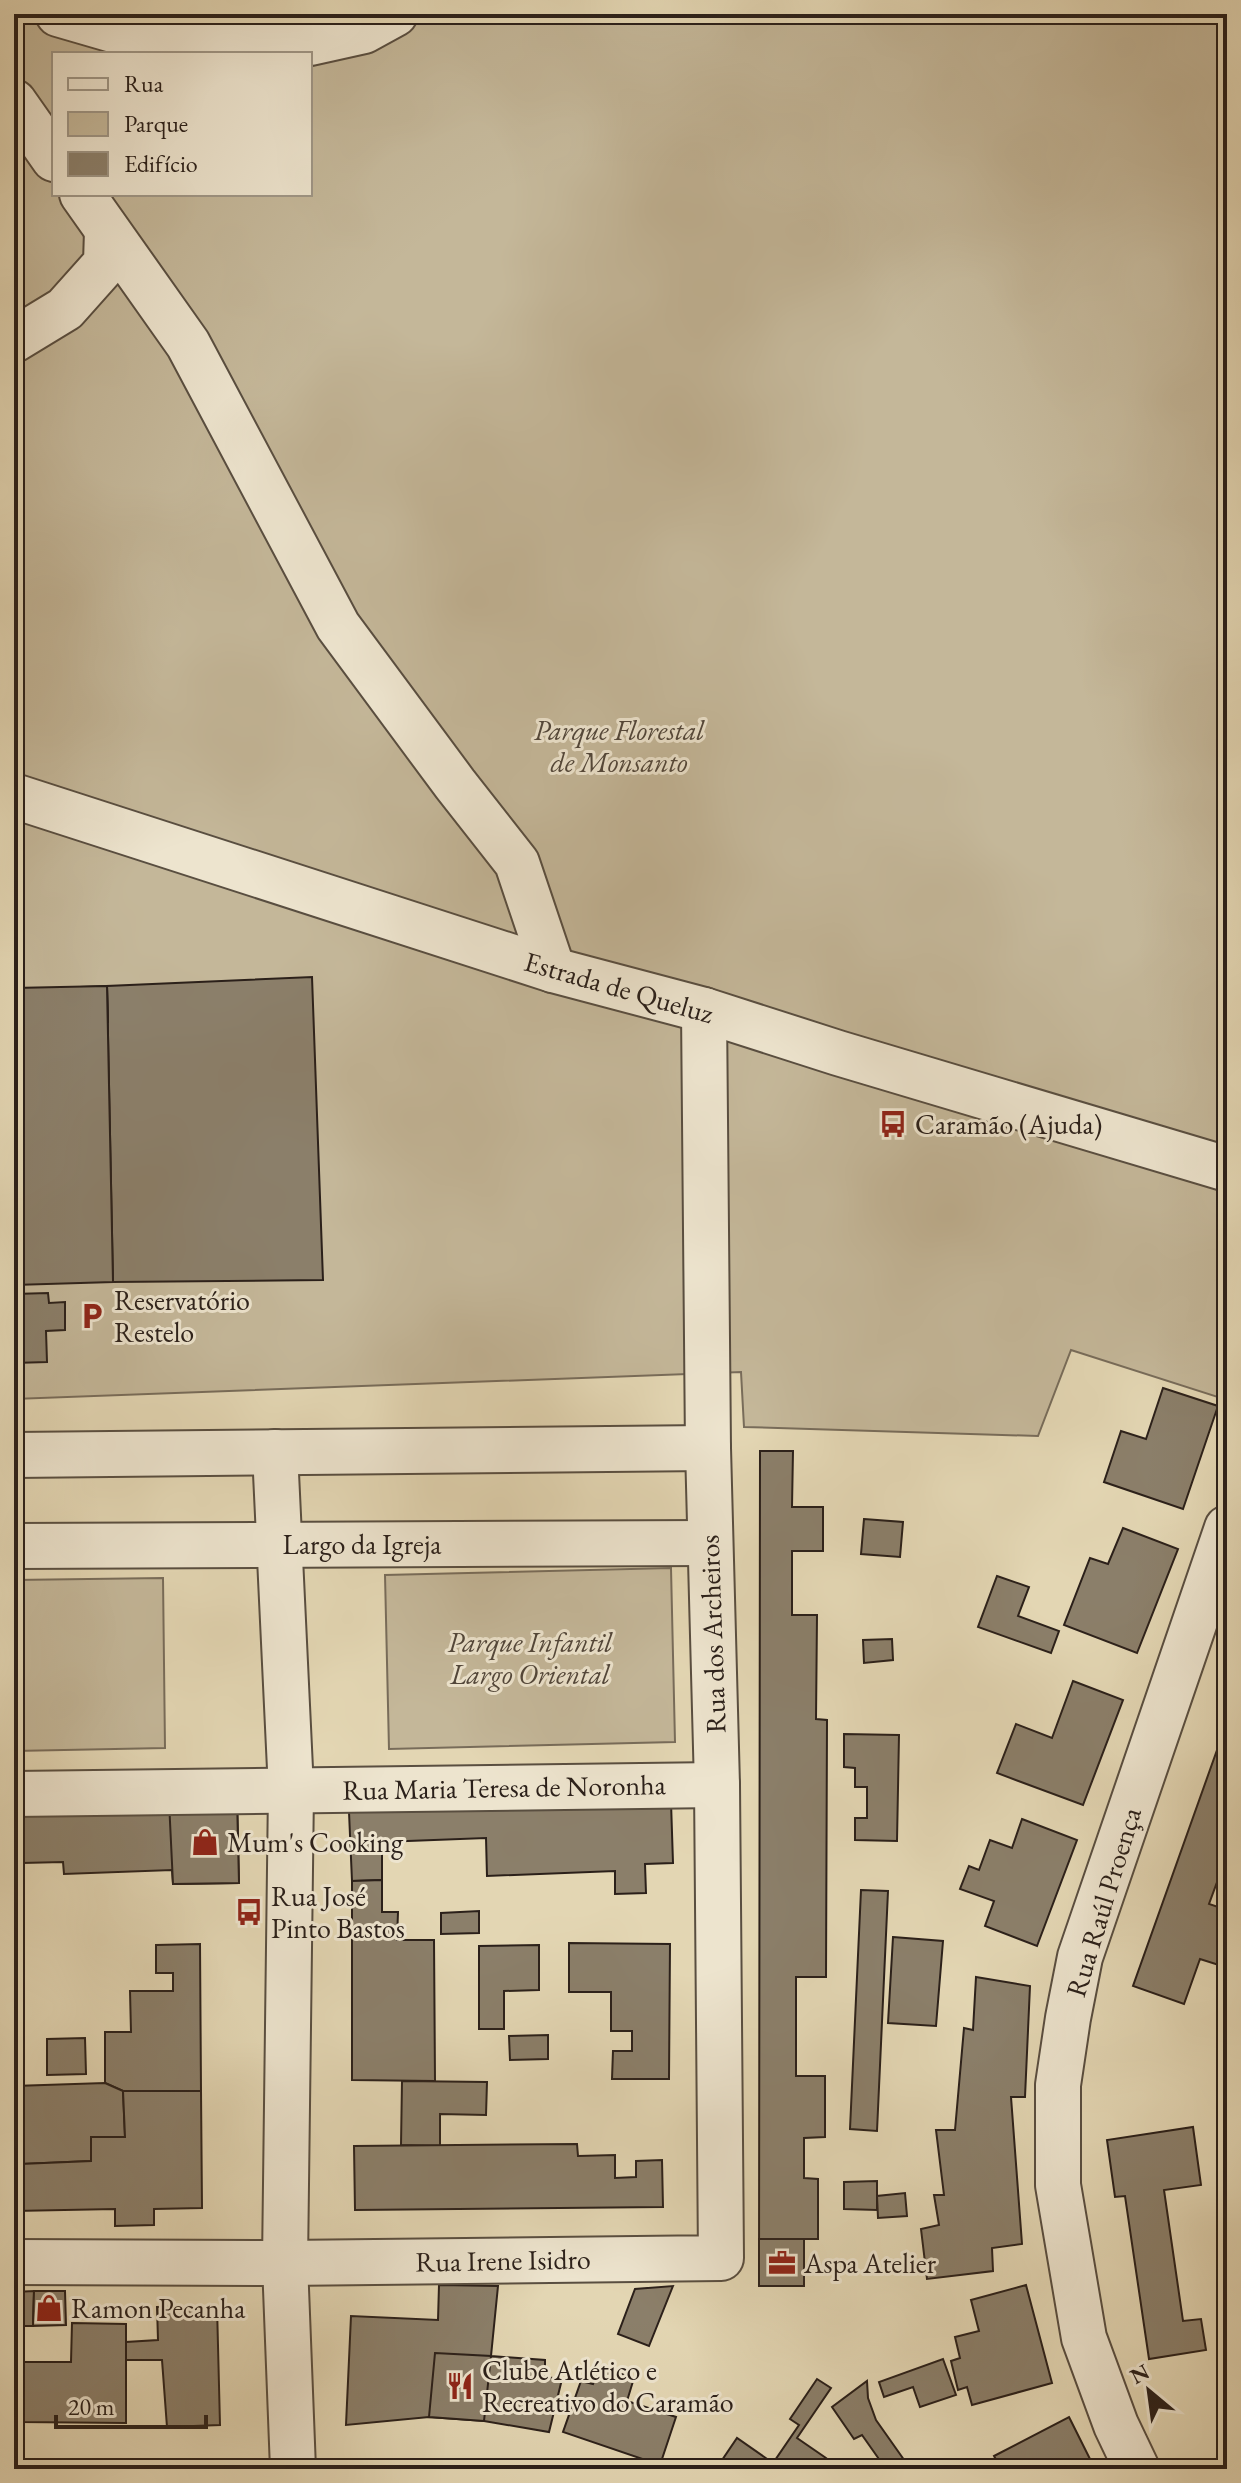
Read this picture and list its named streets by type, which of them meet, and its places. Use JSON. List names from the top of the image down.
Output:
{
  "streets": {
    "street": [
      "Estrada de Queluz",
      "Largo da Igreja",
      "Rua dos Archeiros",
      "Rua Maria Teresa de Noronha",
      "Rua Raúl Proença",
      "Rua Irene Isidro"
    ]
  },
  "crossings": [
    ["Estrada de Queluz", "Rua dos Archeiros"],
    ["Largo da Igreja", "Rua dos Archeiros"],
    ["Rua dos Archeiros", "Rua Maria Teresa de Noronha"],
    ["Rua dos Archeiros", "Rua Irene Isidro"]
  ],
  "parks": ["Parque Florestal de Monsanto", "Parque Infantil Largo Oriental"],
  "places": {
    "bus stop": ["Caramão (Ajuda)", "Rua José Pinto Bastos"],
    "parking": ["Reservatório Restelo"],
    "shop": ["Mum's Cooking", "Ramon Pecanha"],
    "office": ["Aspa Atelier"],
    "restaurant": ["Clube Atlético e Recreativo do Caramão"]
  },
  "legend": ["Rua", "Parque", "Edifício"],
  "scale_bar": "20 m",
  "north": "top left"
}
